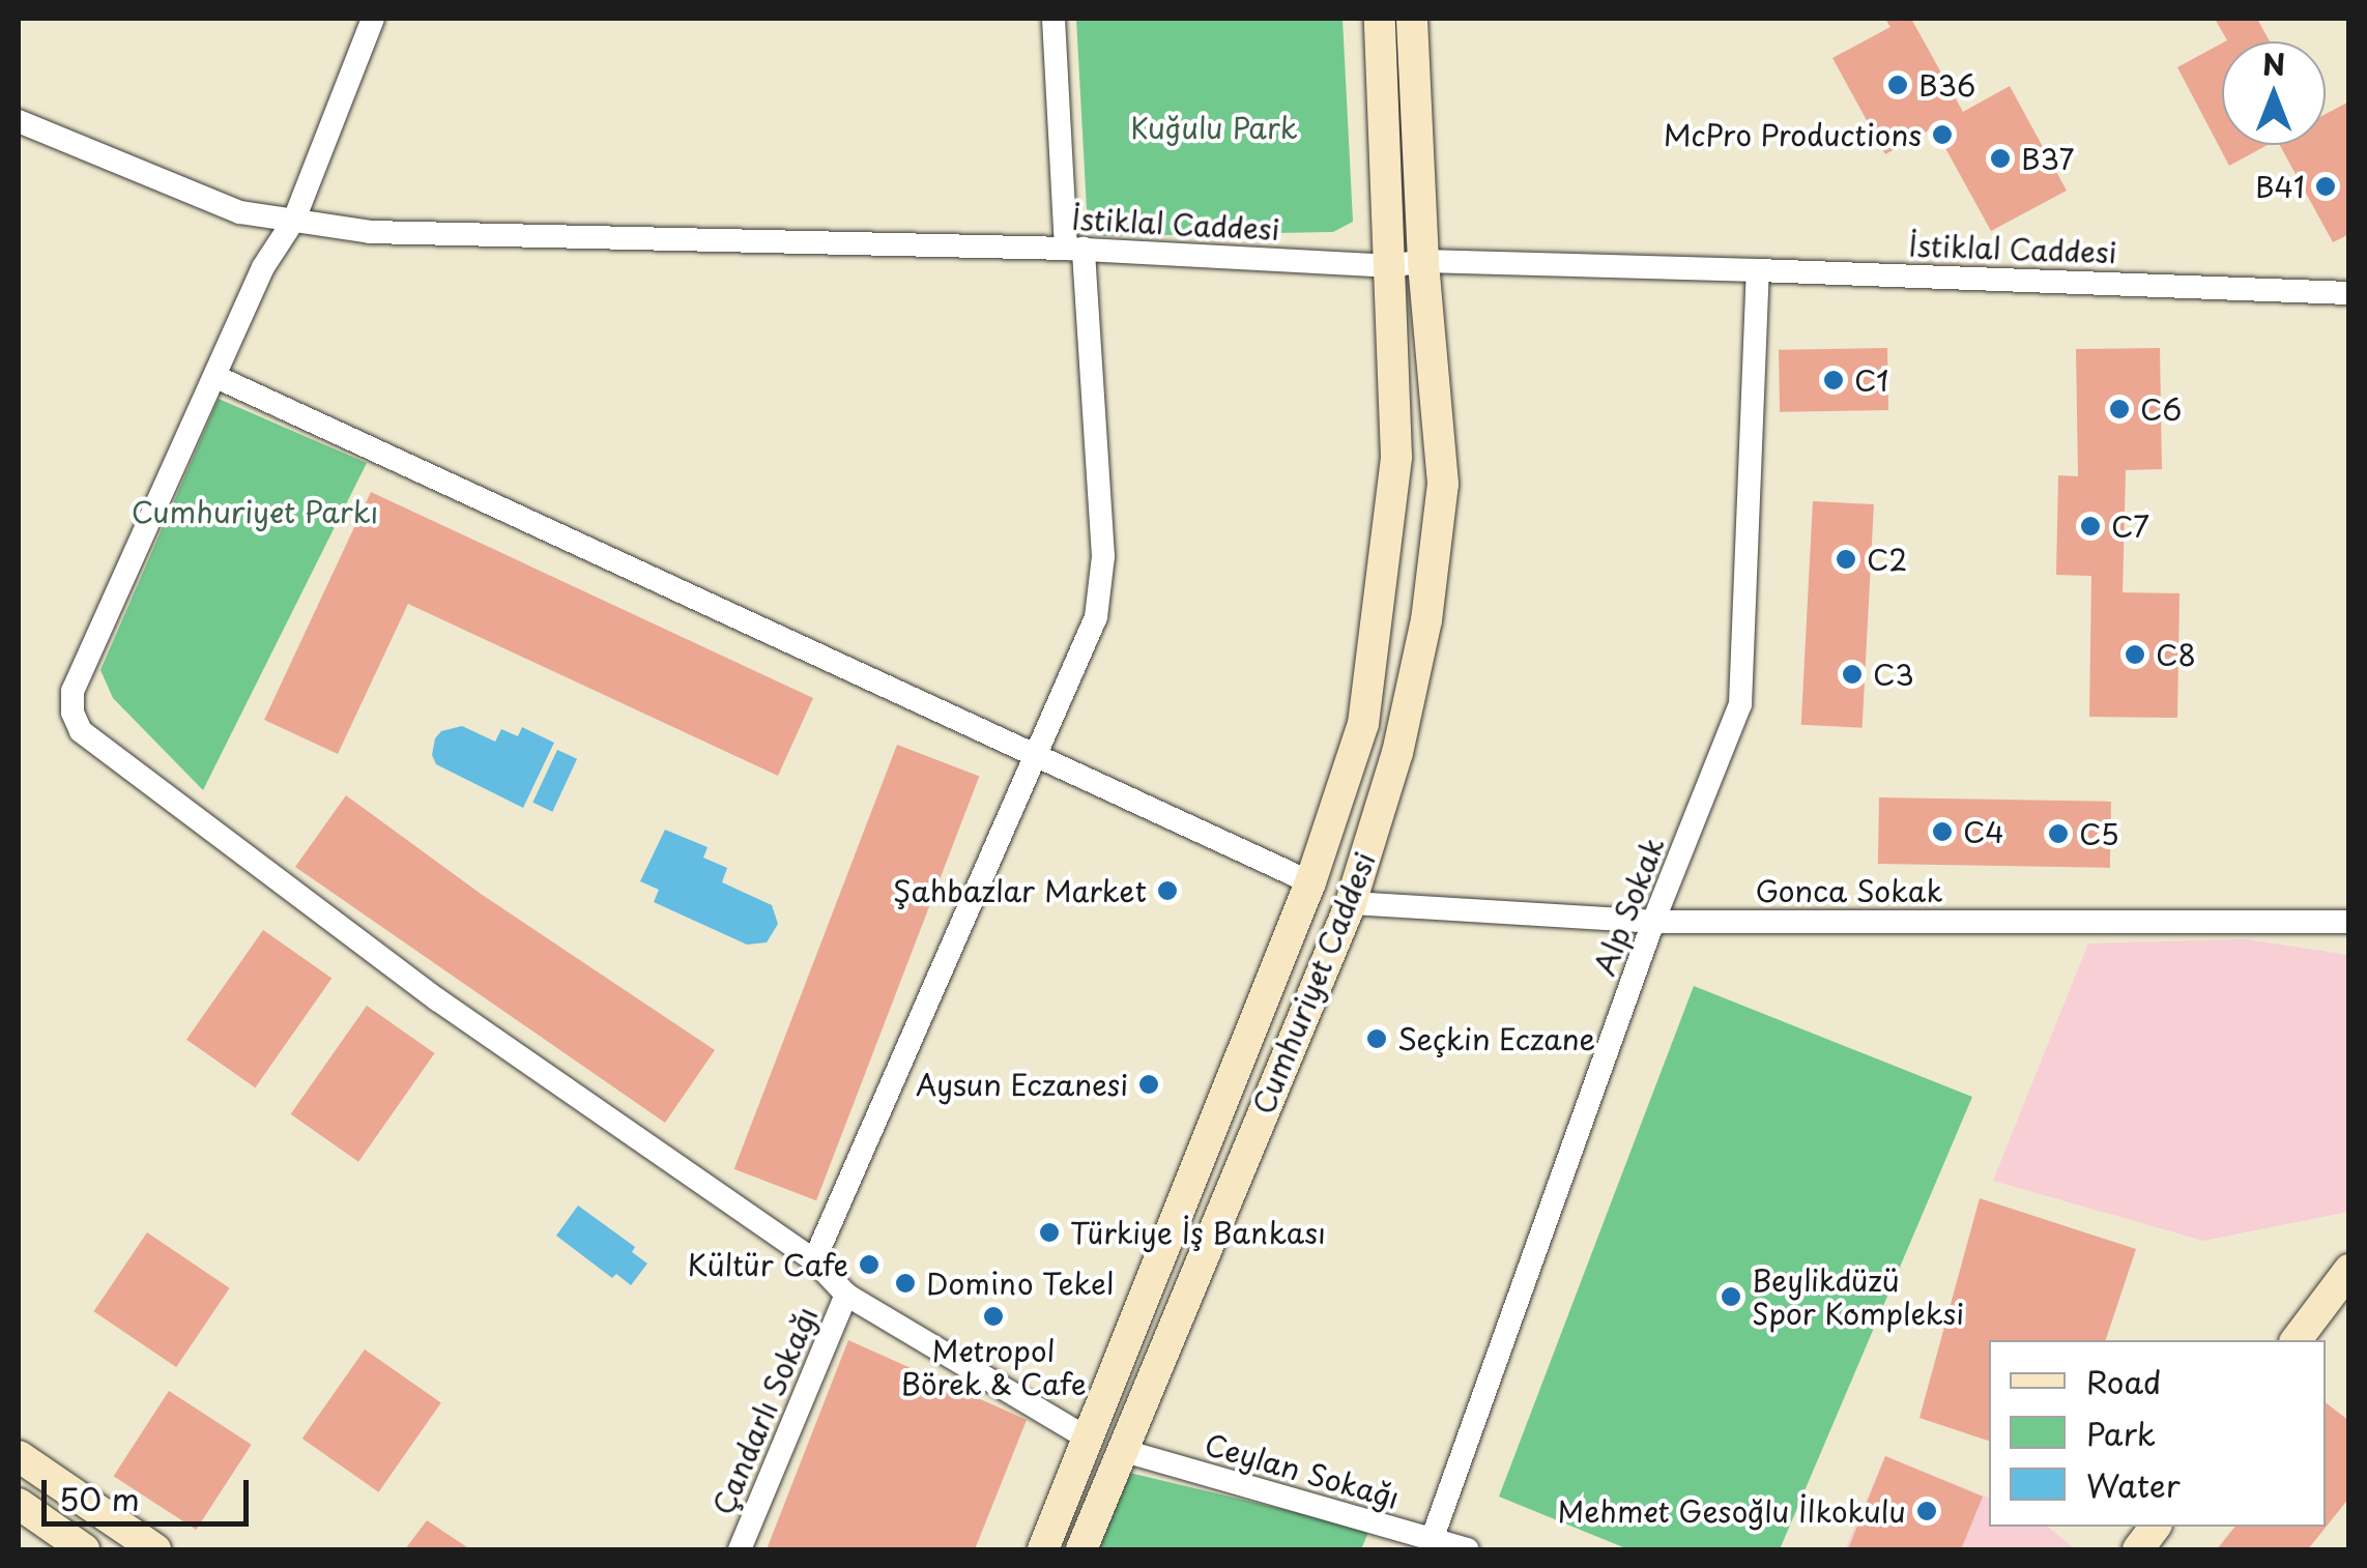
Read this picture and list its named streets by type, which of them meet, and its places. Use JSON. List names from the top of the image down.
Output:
{
  "streets": {
    "main road": ["Cumhuriyet Caddesi"],
    "street": [
      "İstiklal Caddesi",
      "Gonca Sokak",
      "Alp Sokak",
      "Çandarlı Sokağı",
      "Ceylan Sokağı"
    ]
  },
  "crossings": [
    ["İstiklal Caddesi", "Alp Sokak"],
    ["İstiklal Caddesi", "Cumhuriyet Caddesi"],
    ["Gonca Sokak", "Alp Sokak"],
    ["Gonca Sokak", "Cumhuriyet Caddesi"],
    ["Alp Sokak", "Ceylan Sokağı"],
    ["Cumhuriyet Caddesi", "Ceylan Sokağı"]
  ],
  "parks": ["Kuğulu Park", "Cumhuriyet Parkı"],
  "places": [
    "B36",
    "McPro Productions",
    "B37",
    "B41",
    "C1",
    "C6",
    "C7",
    "C2",
    "C8",
    "C3",
    "C4",
    "C5",
    "Şahbazlar Market",
    "Seçkin Eczane",
    "Aysun Eczanesi",
    "Türkiye İş Bankası",
    "Kültür Cafe",
    "Domino Tekel",
    "Beylikdüzü Spor Kompleksi",
    "Metropol Börek & Cafe",
    "Mehmet Gesoğlu İlkokulu"
  ],
  "legend": ["Road", "Park", "Water"],
  "scale_bar": "50 m",
  "north": "top"
}
